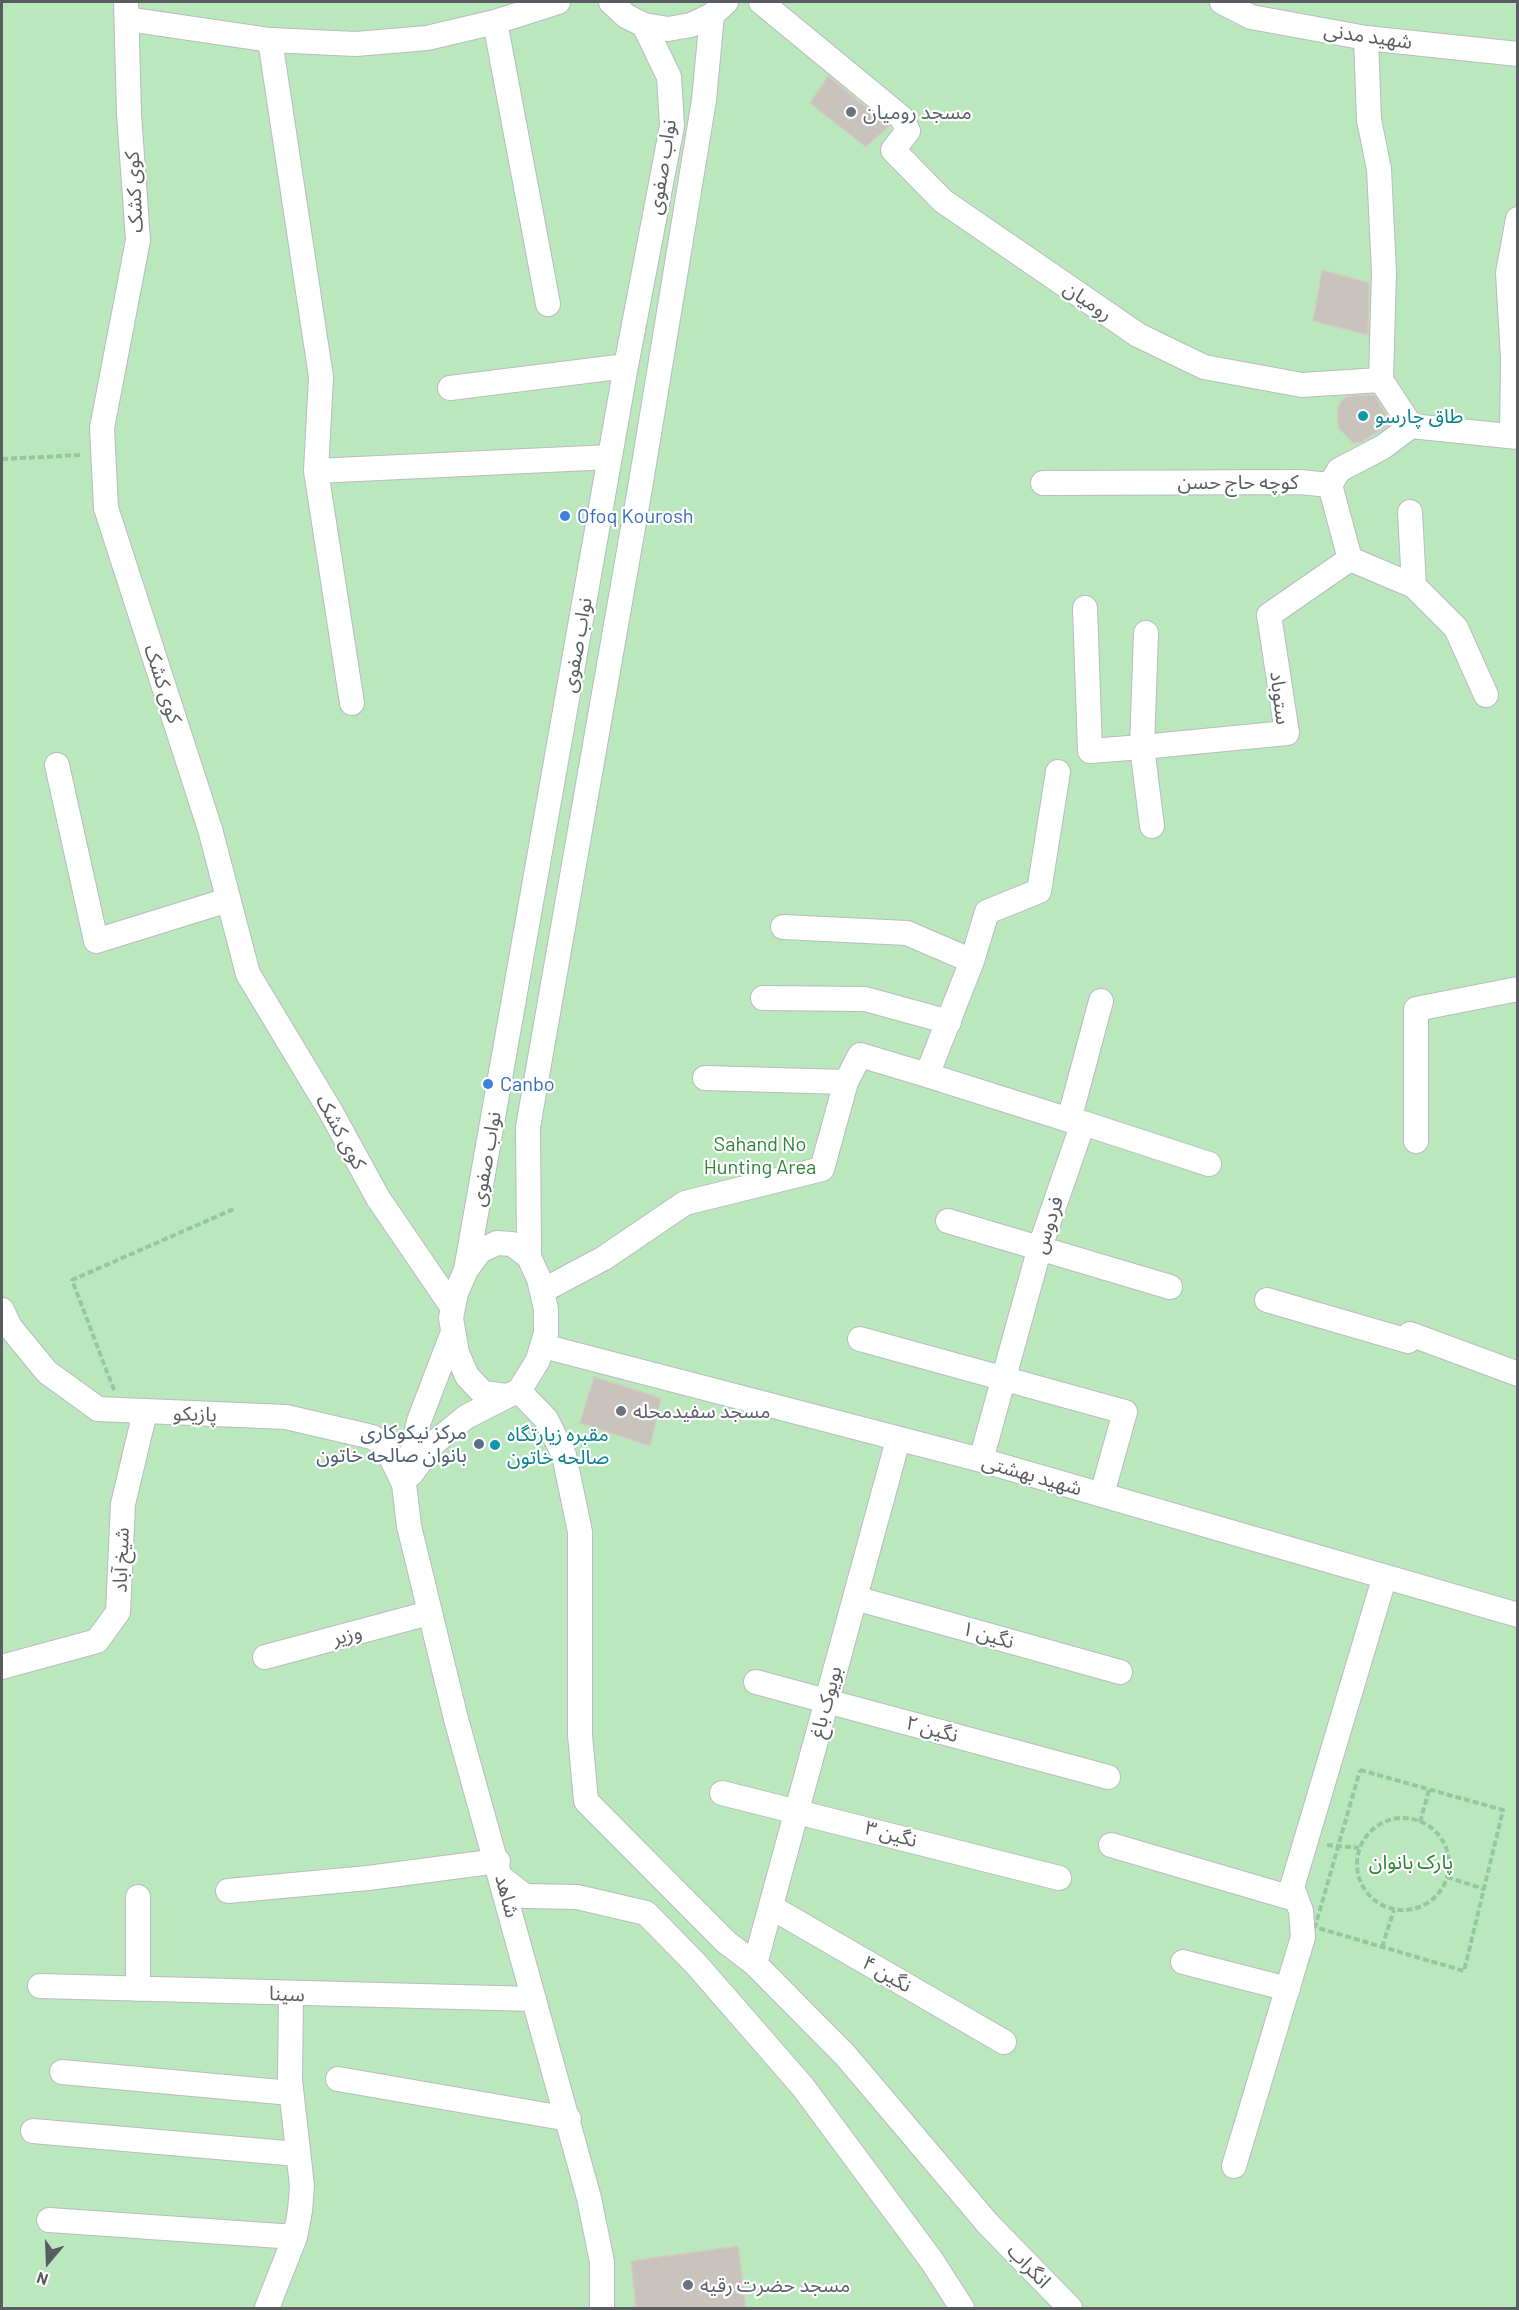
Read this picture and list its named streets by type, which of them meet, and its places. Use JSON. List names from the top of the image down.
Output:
{
  "streets": {
    "street": [
      "شهید مدنی",
      "نواب صفوی",
      "کوی کشک",
      "رومیان",
      "کوچه حاج حسن",
      "ستوباد",
      "فردوس",
      "پازیکو",
      "شهید بهشتی",
      "شیخ آباد",
      "وزیر",
      "نگین ۱",
      "بویوک باغ",
      "نگین ۲",
      "نگین ۳",
      "شاهد",
      "نگین ۴",
      "سینا",
      "انگراب"
    ]
  },
  "crossings": [
    ["نواب صفوی", "کوی کشک"],
    ["نواب صفوی", "شهید بهشتی"],
    ["نواب صفوی", "انگراب"],
    ["کوی کشک", "شهید بهشتی"],
    ["کوی کشک", "انگراب"],
    ["فردوس", "شهید بهشتی"],
    ["پازیکو", "شیخ آباد"],
    ["پازیکو", "شاهد"],
    ["شهید بهشتی", "بویوک باغ"],
    ["شهید بهشتی", "انگراب"],
    ["وزیر", "شاهد"],
    ["نگین ۱", "بویوک باغ"],
    ["بویوک باغ", "نگین ۲"],
    ["بویوک باغ", "نگین ۳"],
    ["بویوک باغ", "نگین ۴"],
    ["بویوک باغ", "انگراب"],
    ["شاهد", "سینا"]
  ],
  "parks": ["Sahand No Hunting Area", "پارک بانوان"],
  "places": [
    "مسجد رومیان",
    "طاق چارسو",
    "Ofoq Kourosh",
    "Canbo",
    "مسجد سفیدمحله",
    "مرکز نیکوکاری بانوان صالحه خاتون",
    "مقبره زیارتگاه صالحه خاتون",
    "مسجد حضرت رقیه"
  ],
  "north": "bottom"
}
